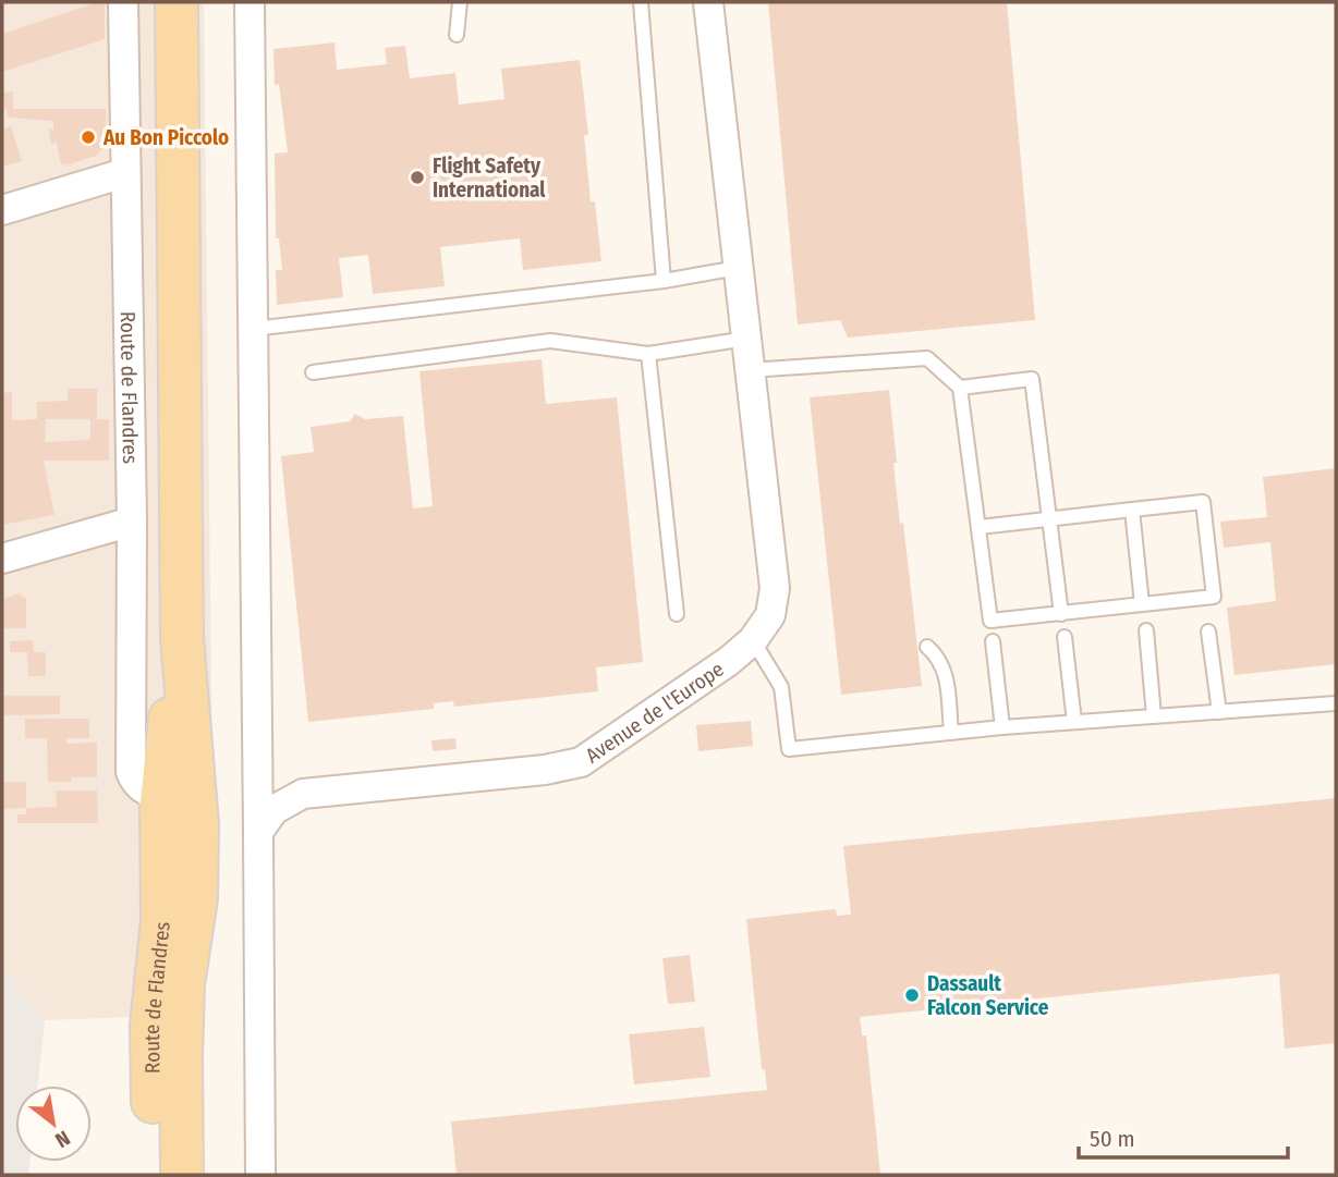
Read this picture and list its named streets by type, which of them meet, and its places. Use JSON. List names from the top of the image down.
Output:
{
  "streets": {
    "main road": ["Route de Flandres"],
    "street": ["Avenue de l'Europe"]
  },
  "places": ["Au Bon Piccolo", "Flight Safety International", "Dassault Falcon Service"],
  "scale_bar": "50 m",
  "north": "bottom right"
}
